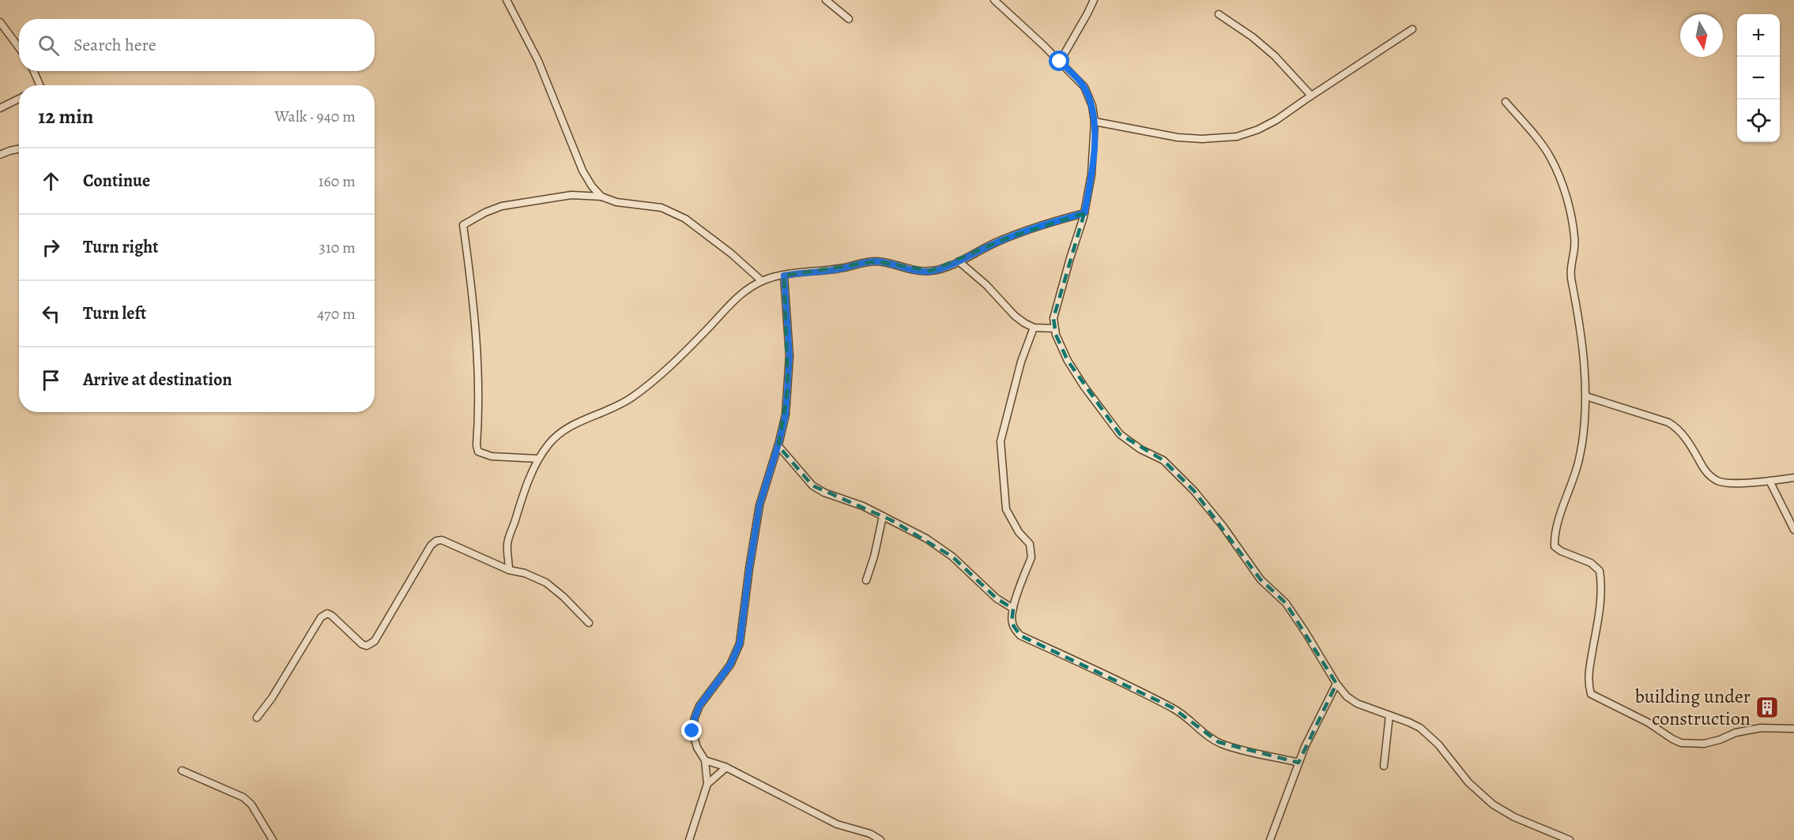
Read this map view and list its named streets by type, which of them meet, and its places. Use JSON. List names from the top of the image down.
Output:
{
  "places": {
    "building": ["building under construction"]
  },
  "north": "bottom",
  "page": {
    "map_buttons": ["+", "−"],
    "search": "Search here",
    "heading": ["12 min", "Walk · 940 m"],
    "list": [
      ["Continue", "160 m"],
      ["Turn right", "310 m"],
      ["Turn left", "470 m"],
      "Arrive at destination"
    ]
  }
}
